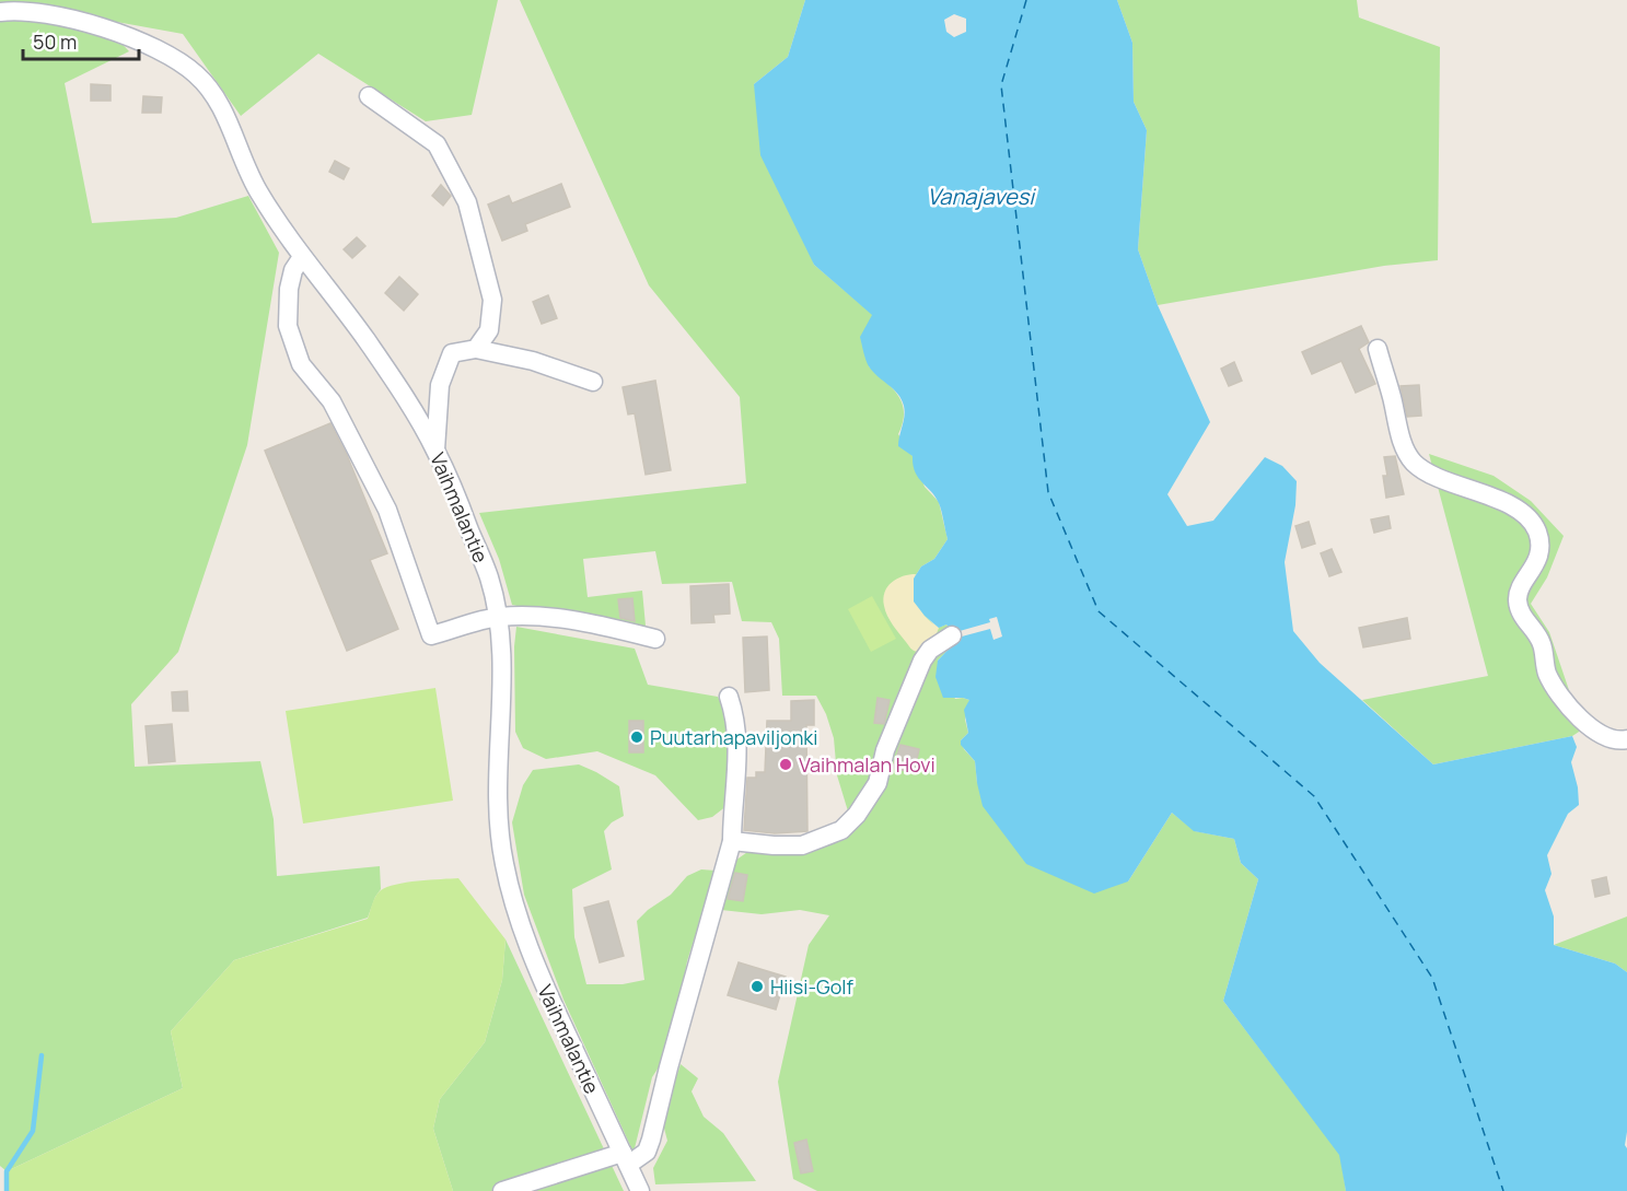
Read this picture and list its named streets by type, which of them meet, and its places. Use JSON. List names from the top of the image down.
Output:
{
  "streets": {
    "street": ["Vaihmalantie"]
  },
  "water": ["Vanajavesi"],
  "places": ["Puutarhapaviljonki", "Vaihmalan Hovi", "Hiisi-Golf"],
  "scale_bar": "50 m"
}
